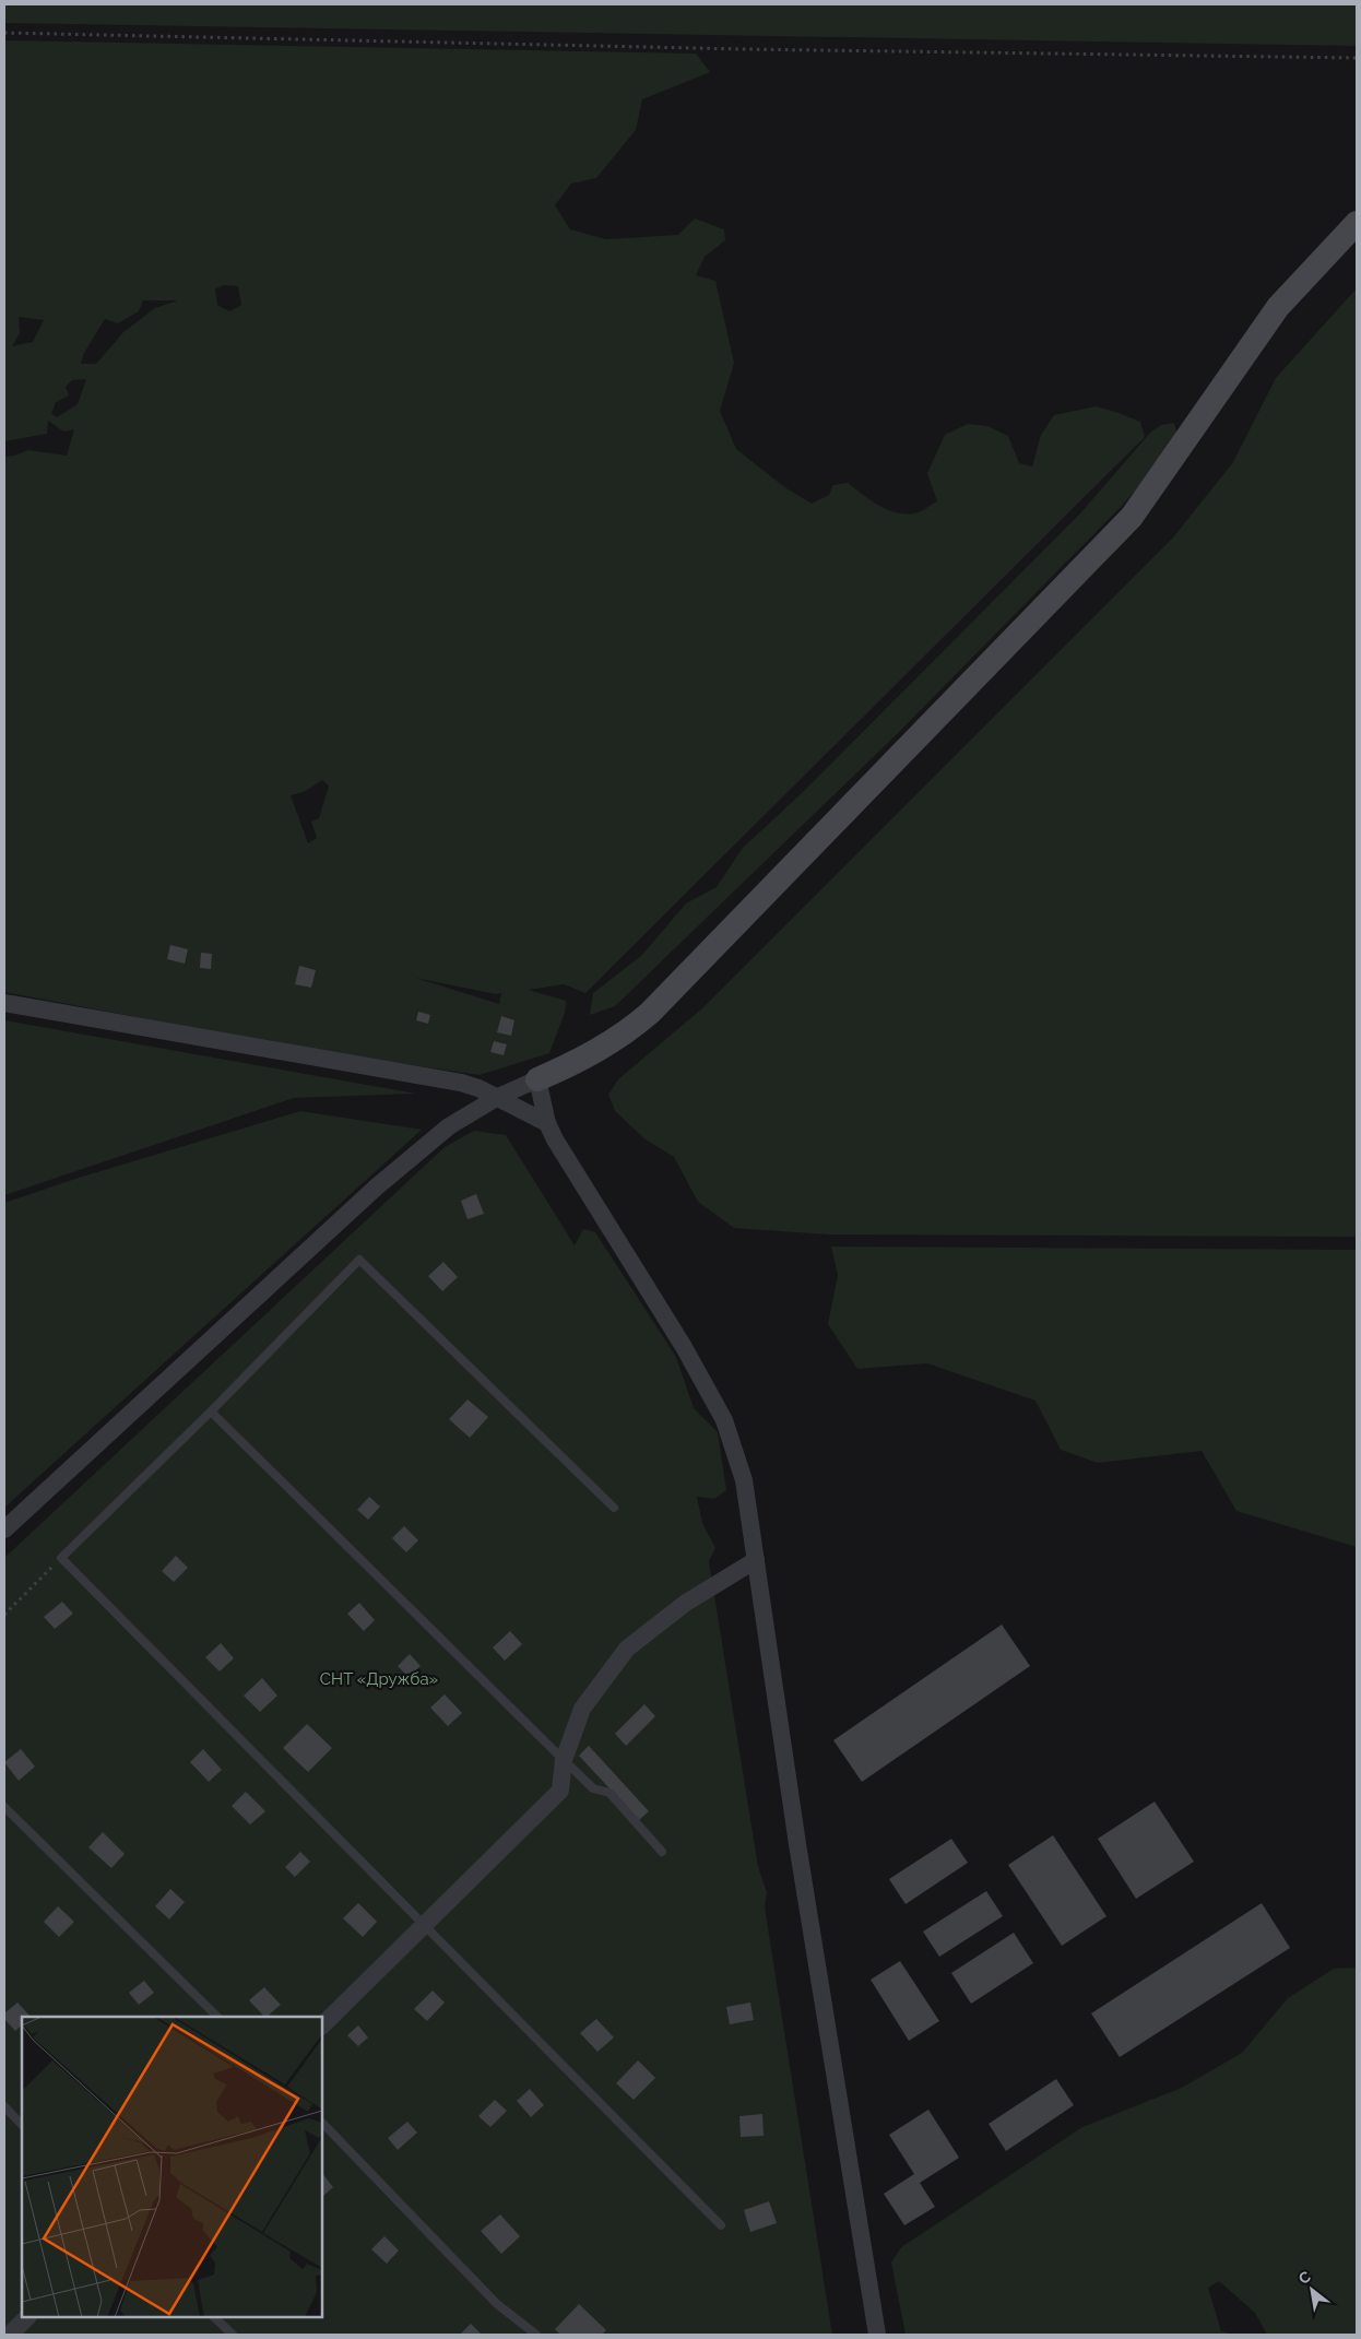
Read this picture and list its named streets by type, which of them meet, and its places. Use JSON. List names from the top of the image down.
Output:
{
  "parks": ["СНТ «Дружба»"],
  "north": "top left"
}
